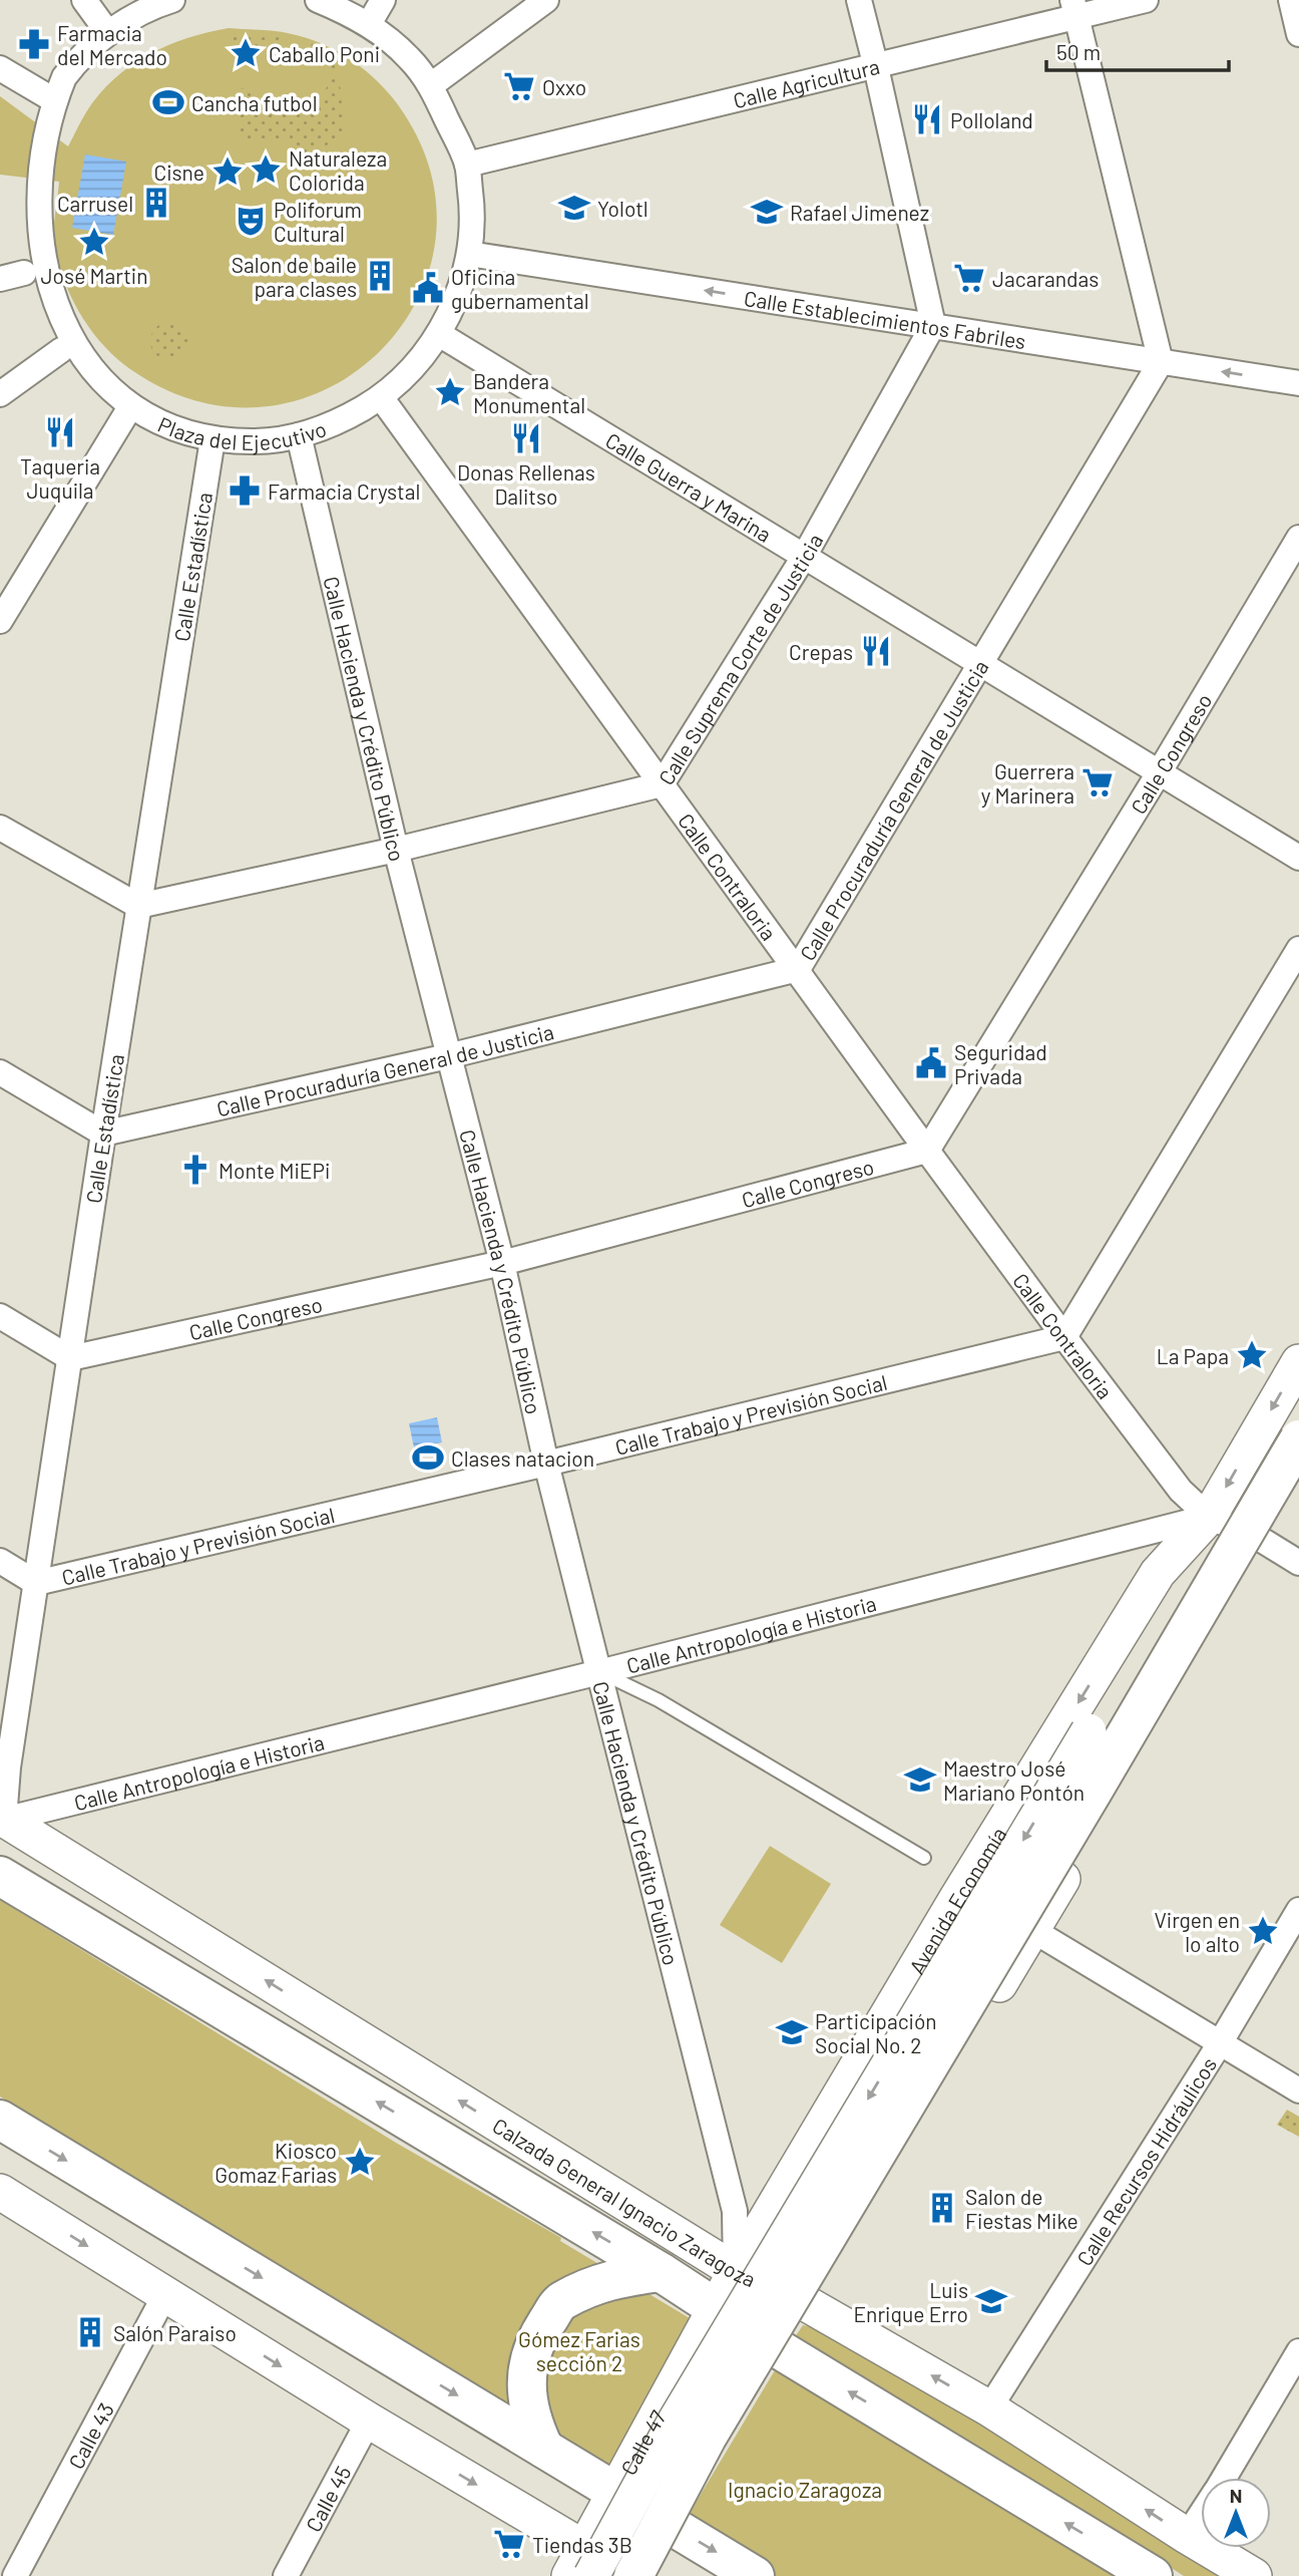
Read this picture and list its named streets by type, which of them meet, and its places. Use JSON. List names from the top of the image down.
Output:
{
  "streets": {
    "main road": ["Avenida Economía", "Calzada General Ignacio Zaragoza", "Calle 47"],
    "street": [
      "Calle Agricultura",
      "Calle Establecimientos Fabriles",
      "Plaza del Ejecutivo",
      "Calle Guerra y Marina",
      "Calle Estadística",
      "Calle Suprema Corte de Justicia",
      "Calle Hacienda y Crédito Público",
      "Calle Congreso",
      "Calle Procuraduría General de Justicia",
      "Calle Contraloria",
      "Calle Trabajo y Previsión Social",
      "Calle Antropología e Historia",
      "Calle Recursos Hidráulicos",
      "Calle 43",
      "Calle 45"
    ]
  },
  "crossings": [
    ["Calle Agricultura", "Plaza del Ejecutivo"],
    ["Calle Establecimientos Fabriles", "Plaza del Ejecutivo"],
    ["Calle Establecimientos Fabriles", "Calle Suprema Corte de Justicia"],
    ["Calle Establecimientos Fabriles", "Calle Procuraduría General de Justicia"],
    ["Plaza del Ejecutivo", "Calle Guerra y Marina"],
    ["Plaza del Ejecutivo", "Calle Estadística"],
    ["Plaza del Ejecutivo", "Calle Hacienda y Crédito Público"],
    ["Plaza del Ejecutivo", "Calle Contraloria"],
    ["Calle Guerra y Marina", "Calle Suprema Corte de Justicia"],
    ["Calle Guerra y Marina", "Calle Congreso"],
    ["Calle Guerra y Marina", "Calle Procuraduría General de Justicia"],
    ["Calle Estadística", "Calle Suprema Corte de Justicia"],
    ["Calle Estadística", "Calle Congreso"],
    ["Calle Estadística", "Calle Procuraduría General de Justicia"],
    ["Calle Estadística", "Calle Trabajo y Previsión Social"],
    ["Calle Estadística", "Calle Antropología e Historia"],
    ["Calle Estadística", "Calzada General Ignacio Zaragoza"],
    ["Calle Suprema Corte de Justicia", "Calle Hacienda y Crédito Público"],
    ["Calle Suprema Corte de Justicia", "Calle Contraloria"],
    ["Calle Hacienda y Crédito Público", "Calle Congreso"],
    ["Calle Hacienda y Crédito Público", "Calle Procuraduría General de Justicia"],
    ["Calle Hacienda y Crédito Público", "Calle Trabajo y Previsión Social"],
    ["Calle Hacienda y Crédito Público", "Calle Antropología e Historia"],
    ["Calle Hacienda y Crédito Público", "Avenida Economía"],
    ["Calle Hacienda y Crédito Público", "Calzada General Ignacio Zaragoza"],
    ["Calle Congreso", "Calle Contraloria"],
    ["Calle Procuraduría General de Justicia", "Calle Contraloria"],
    ["Calle Contraloria", "Calle Trabajo y Previsión Social"],
    ["Calle Contraloria", "Calle Antropología e Historia"],
    ["Calle Contraloria", "Avenida Economía"],
    ["Calle Antropología e Historia", "Avenida Economía"],
    ["Calle Antropología e Historia", "Calzada General Ignacio Zaragoza"],
    ["Avenida Economía", "Calzada General Ignacio Zaragoza"],
    ["Avenida Economía", "Calle 47"],
    ["Calle Recursos Hidráulicos", "Calzada General Ignacio Zaragoza"],
    ["Calzada General Ignacio Zaragoza", "Calle 47"]
  ],
  "one_way": ["Calle Establecimientos Fabriles"],
  "parks": ["Gómez Farias sección 2", "Ignacio Zaragoza"],
  "places": {
    "pharmacy": ["Farmacia del Mercado", "Farmacia Crystal"],
    "place": [
      "Caballo Poni",
      "Naturaleza Colorida",
      "Cisne",
      "José Martin",
      "Bandera Monumental",
      "La Papa",
      "Virgen en lo alto",
      "Kiosco Gomaz Farias"
    ],
    "supermarket": [
      "Oxxo",
      "Jacarandas",
      "Guerrera y Marinera",
      "Tiendas 3B"
    ],
    "sports": ["Cancha futbol", "Clases natacion"],
    "restaurant": [
      "Polloland",
      "Taqueria Juquila",
      "Donas Rellenas Dalitso",
      "Crepas"
    ],
    "building": [
      "Carrusel",
      "Salon de baile para clases",
      "Salon de Fiestas Mike",
      "Salón Paraiso"
    ],
    "school or university": [
      "Yolotl",
      "Rafael Jimenez",
      "Maestro José Mariano Pontón",
      "Participación Social No. 2",
      "Luis Enrique Erro"
    ],
    "theatre": ["Poliforum Cultural"],
    "public building": ["Oficina gubernamental", "Seguridad Privada"],
    "church": ["Monte MiEPi"]
  },
  "scale_bar": "50 m",
  "north": "top"
}
